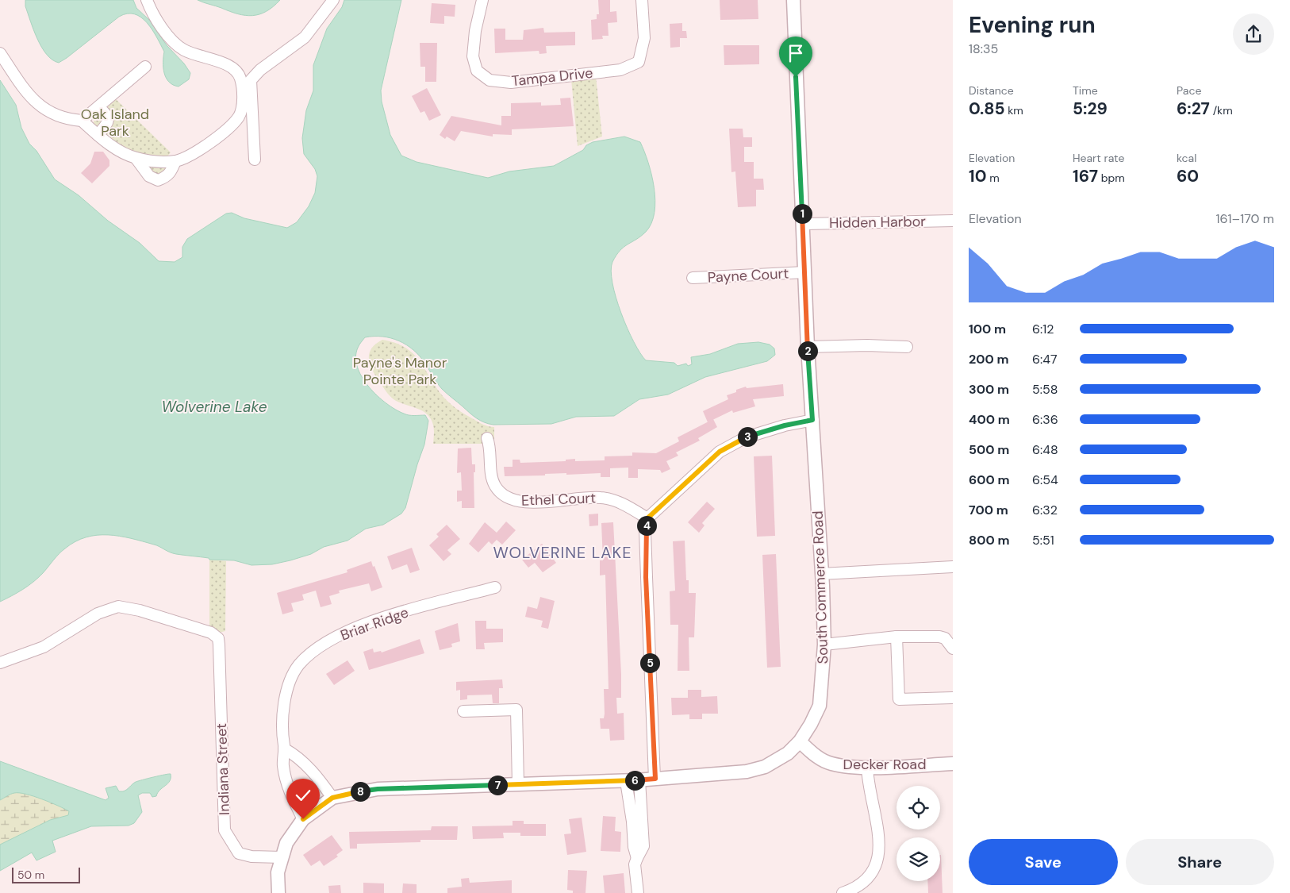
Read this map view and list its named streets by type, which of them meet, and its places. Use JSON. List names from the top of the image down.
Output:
{
  "streets": {
    "street": [
      "Tampa Drive",
      "Hidden Harbor",
      "Payne Court",
      "Ethel Court",
      "South Commerce Road",
      "Briar Ridge",
      "Decker Road",
      "Indiana Street"
    ]
  },
  "crossings": [
    ["Hidden Harbor", "South Commerce Road"],
    ["Payne Court", "South Commerce Road"],
    ["South Commerce Road", "Briar Ridge"],
    ["South Commerce Road", "Decker Road"],
    ["South Commerce Road", "Indiana Street"]
  ],
  "districts": ["WOLVERINE LAKE"],
  "water": ["Wolverine Lake"],
  "parks": ["Oak Island Park", "Payne's Manor Pointe Park"],
  "scale_bar": "50 m",
  "page": {
    "heading": ["Evening run", "18:35"],
    "stats": [
      ["Distance", "0.85 km"],
      ["Time", "5:29"],
      ["Pace", "6:27 /km"],
      ["Elevation", "10 m"],
      ["Heart rate", "167 bpm"],
      ["kcal", "60"]
    ],
    "chart": ["Elevation", "161–170 m"],
    "pins": [
      "1",
      "2",
      "3",
      "4",
      "5",
      "6",
      "7",
      "8"
    ],
    "list": [
      {
        "name": "100 m",
        "note": "6:12"
      },
      {
        "name": "200 m",
        "note": "6:47"
      },
      {
        "name": "300 m",
        "note": "5:58"
      },
      {
        "name": "400 m",
        "note": "6:36"
      },
      {
        "name": "500 m",
        "note": "6:48"
      },
      {
        "name": "600 m",
        "note": "6:54"
      },
      {
        "name": "700 m",
        "note": "6:32"
      },
      {
        "name": "800 m",
        "note": "5:51"
      }
    ],
    "buttons": ["Save", "Share"],
    "scale": "50 m"
  }
}
